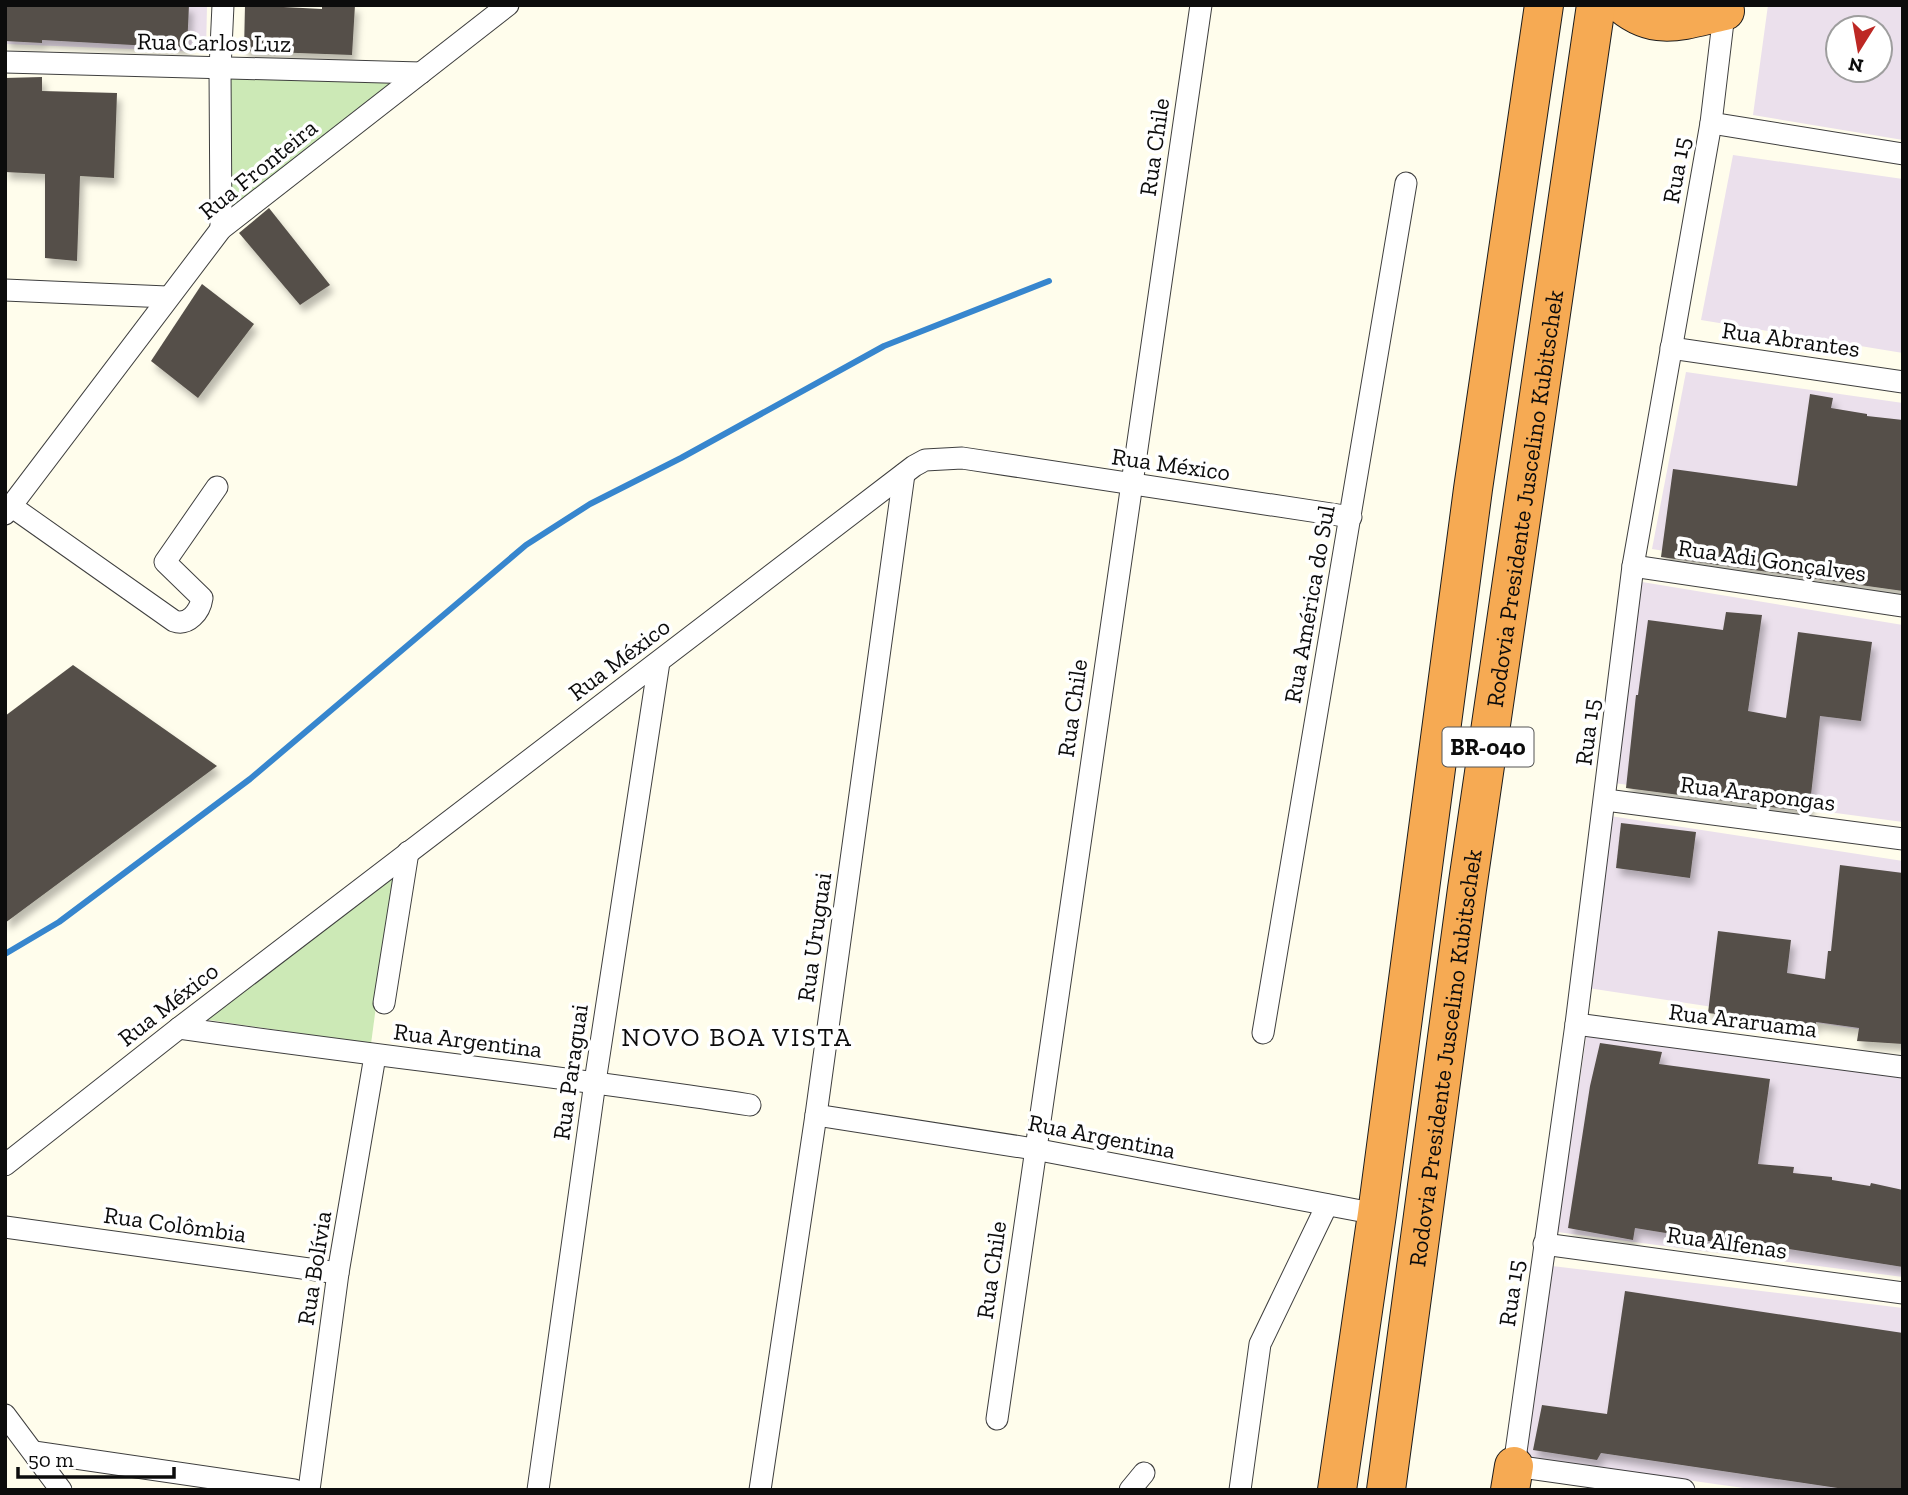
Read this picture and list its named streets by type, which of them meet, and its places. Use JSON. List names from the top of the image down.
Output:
{
  "streets": {
    "highway": ["Rodovia Presidente Juscelino Kubitschek", "BR-040"],
    "street": [
      "Rua Carlos Luz",
      "Rua Chile",
      "Rua Fronteira",
      "Rua 15",
      "Rua Abrantes",
      "Rua México",
      "Rua Adi Gonçalves",
      "Rua América do Sul",
      "Rua Arapongas",
      "Rua Uruguai",
      "Rua Araruama",
      "Rua Argentina",
      "Rua Paraguai",
      "Rua Colômbia",
      "Rua Alfenas",
      "Rua Bolívia"
    ]
  },
  "crossings": [
    ["Rua Carlos Luz", "Rua Fronteira"],
    ["Rua Chile", "Rua México"],
    ["Rua Chile", "Rua Argentina"],
    ["Rua 15", "Rua Abrantes"],
    ["Rua 15", "Rua Adi Gonçalves"],
    ["Rua 15", "Rua Arapongas"],
    ["Rua 15", "Rua Araruama"],
    ["Rua 15", "Rua Alfenas"],
    ["Rua México", "Rua América do Sul"],
    ["Rua México", "Rua Uruguai"],
    ["Rua México", "Rua Argentina"],
    ["Rua México", "Rua Paraguai"],
    ["Rodovia Presidente Juscelino Kubitschek", "Rua Argentina"],
    ["Rua Uruguai", "Rua Argentina"],
    ["Rua Argentina", "Rua Paraguai"],
    ["Rua Argentina", "Rua Bolívia"],
    ["Rua Colômbia", "Rua Bolívia"]
  ],
  "districts": ["NOVO BOA VISTA"],
  "scale_bar": "50 m",
  "north": "bottom"
}
